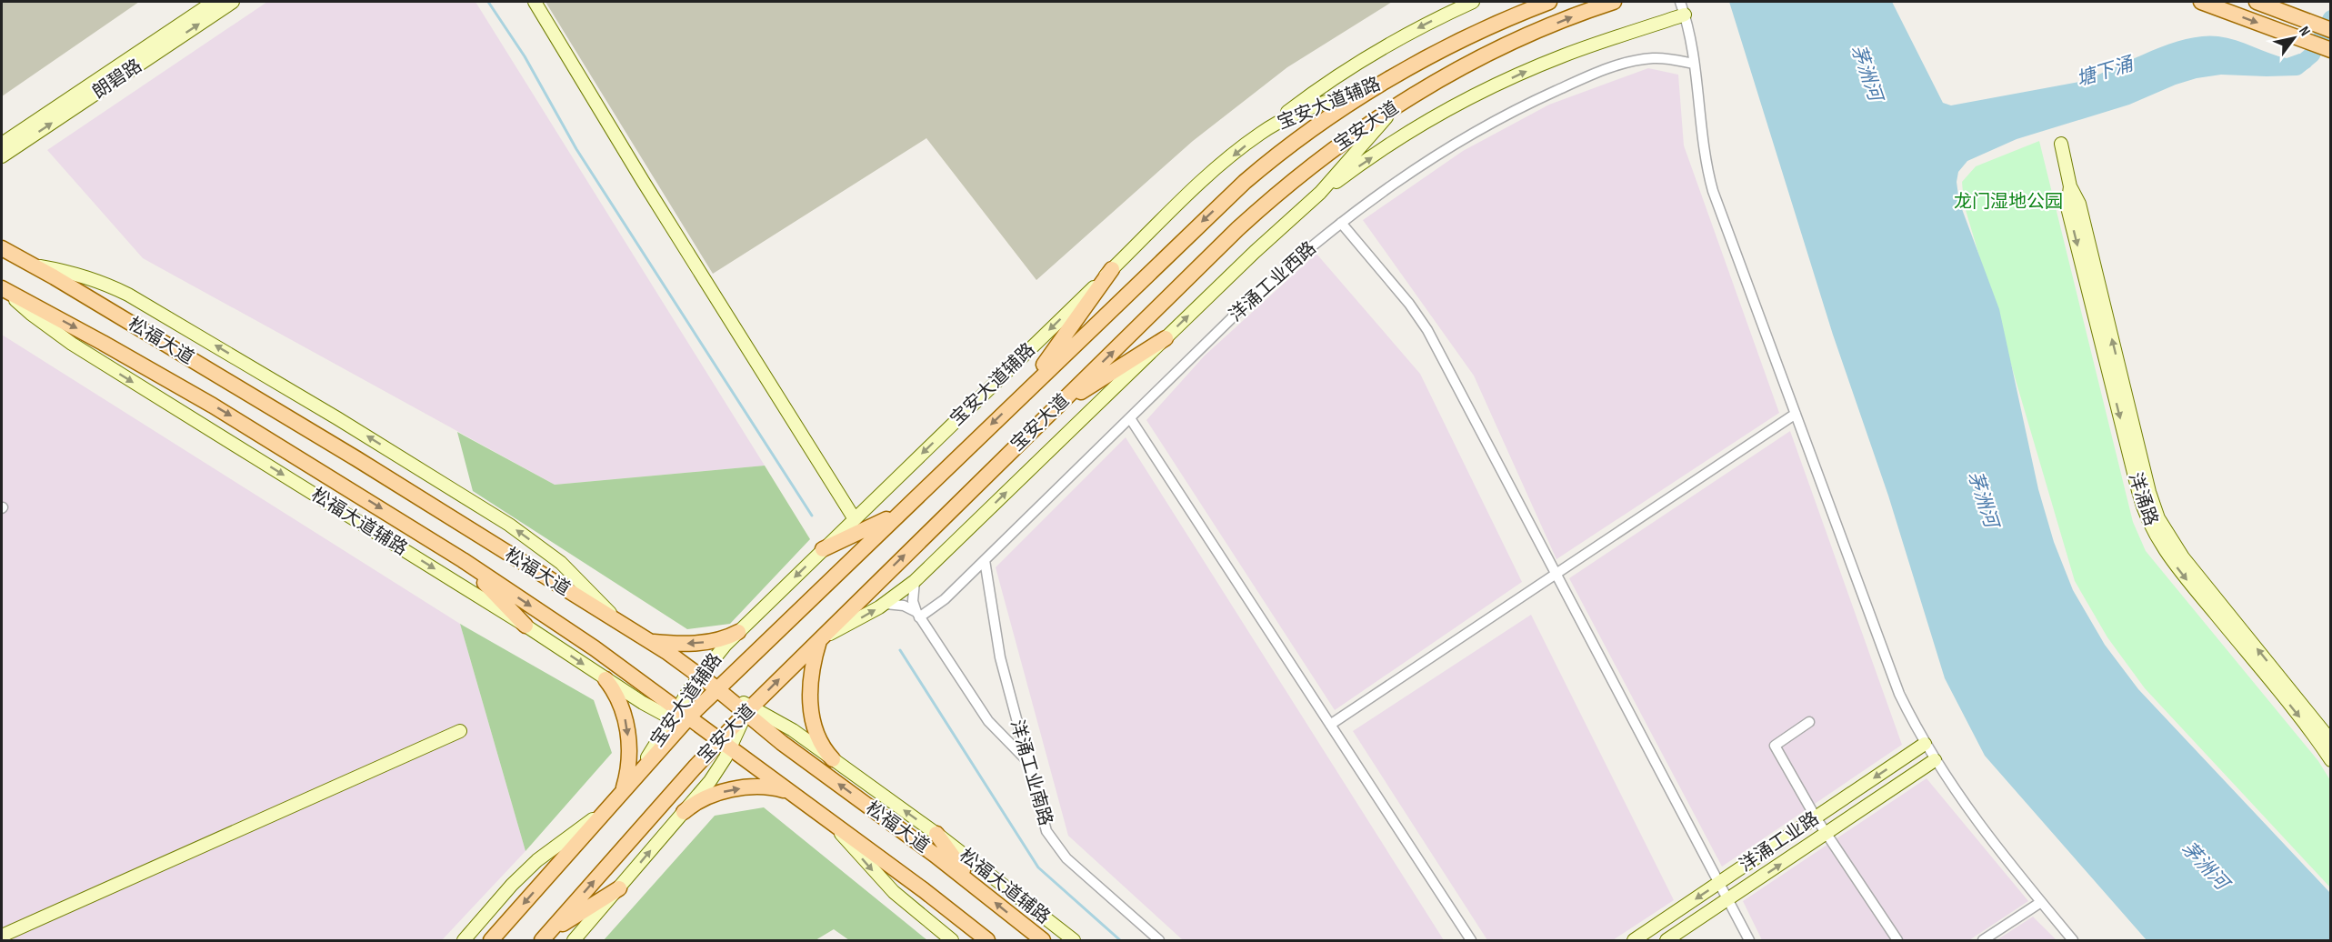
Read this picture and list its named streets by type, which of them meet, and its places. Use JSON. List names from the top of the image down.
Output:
{
  "streets": {
    "main road": [
      "朗碧路",
      "宝安大道辅路",
      "宝安大道",
      "松福大道",
      "洋涌路",
      "松福大道辅路",
      "洋涌工业路"
    ],
    "street": ["洋涌工业西路", "洋涌工业南路"]
  },
  "crossings": [
    ["宝安大道辅路", "宝安大道"],
    ["宝安大道辅路", "松福大道"],
    ["宝安大道辅路", "松福大道辅路"],
    ["宝安大道", "松福大道"],
    ["宝安大道", "松福大道辅路"],
    ["洋涌工业西路", "洋涌工业南路"],
    ["松福大道", "松福大道辅路"]
  ],
  "water": ["塘下涌", "茅洲河"],
  "parks": ["龙门湿地公园"],
  "north": "top right"
}
